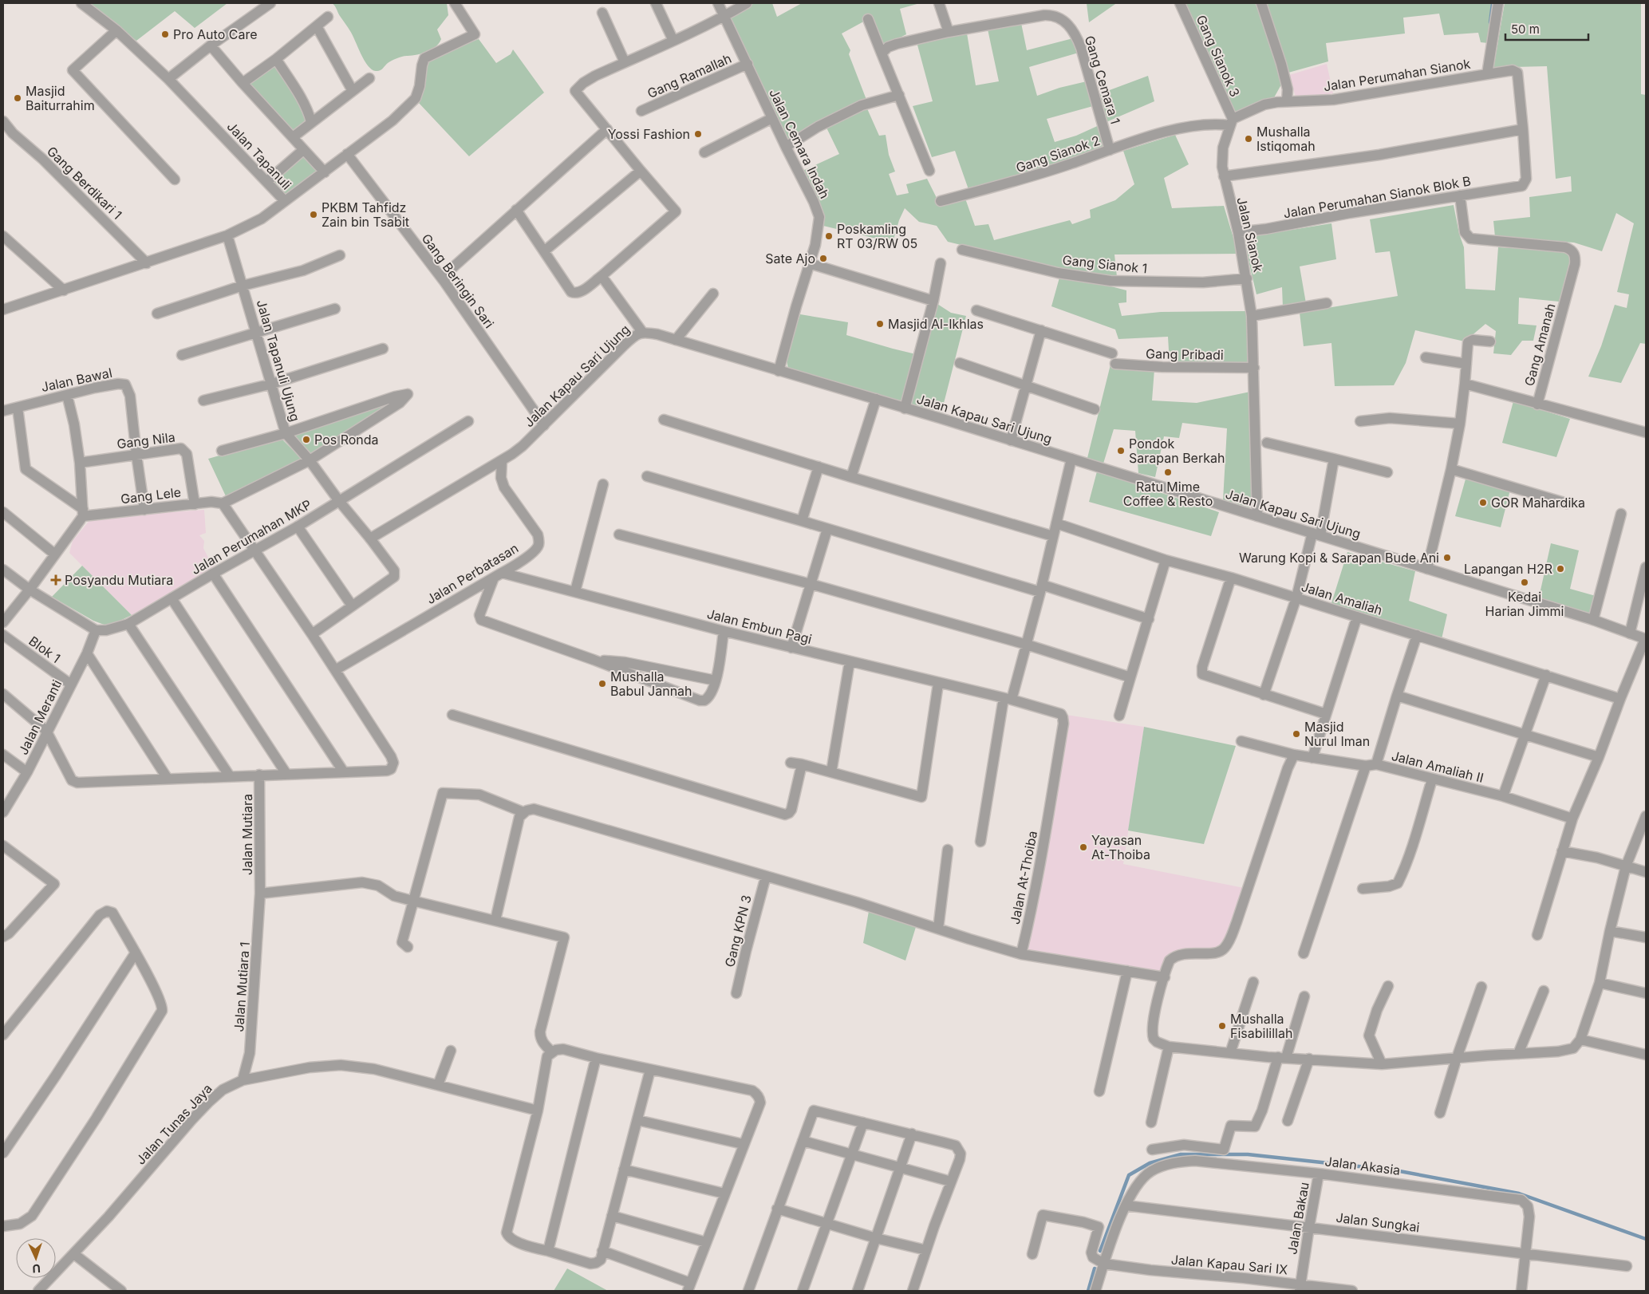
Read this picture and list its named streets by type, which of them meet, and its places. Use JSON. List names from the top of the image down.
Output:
{
  "streets": {
    "street": [
      "Gang Sianok 3",
      "Jalan Perumahan Sianok",
      "Gang Ramallah",
      "Gang Cemara 1",
      "Jalan Cemara Indah",
      "Gang Sianok 2",
      "Jalan Tapanuli",
      "Gang Berdikari 1",
      "Jalan Perumahan Sianok Blok B",
      "Jalan Sianok",
      "Gang Sianok 1",
      "Gang Beringin Sari",
      "Gang Amanah",
      "Gang Pribadi",
      "Jalan Tapanuli Ujung",
      "Jalan Kapau Sari Ujung",
      "Jalan Bawal",
      "Gang Nila",
      "Gang Lele",
      "Jalan Perumahan MKP",
      "Jalan Perbatasan",
      "Jalan Amaliah",
      "Jalan Embun Pagi",
      "Blok 1",
      "Jalan Meranti",
      "Jalan Amaliah II",
      "Jalan Mutiara",
      "Jalan At-Thoiba",
      "Gang KPN 3",
      "Jalan Mutiara 1",
      "Jalan Tunas Jaya",
      "Jalan Akasia",
      "Jalan Bakau",
      "Jalan Sungkai",
      "Jalan Kapau Sari IX"
    ]
  },
  "crossings": [
    ["Gang Sianok 3", "Gang Sianok 2"],
    ["Gang Sianok 3", "Jalan Sianok"],
    ["Jalan Perumahan Sianok", "Jalan Perumahan Sianok Blok B"],
    ["Gang Ramallah", "Jalan Cemara Indah"],
    ["Gang Cemara 1", "Gang Sianok 2"],
    ["Jalan Cemara Indah", "Jalan Kapau Sari Ujung"],
    ["Gang Sianok 2", "Jalan Sianok"],
    ["Jalan Tapanuli", "Gang Berdikari 1"],
    ["Jalan Tapanuli", "Jalan Tapanuli Ujung"],
    ["Jalan Perumahan Sianok Blok B", "Jalan Sianok"],
    ["Jalan Perumahan Sianok Blok B", "Gang Amanah"],
    ["Jalan Sianok", "Gang Sianok 1"],
    ["Jalan Sianok", "Gang Pribadi"],
    ["Jalan Sianok", "Jalan Kapau Sari Ujung"],
    ["Gang Beringin Sari", "Jalan Kapau Sari Ujung"],
    ["Jalan Tapanuli Ujung", "Jalan Kapau Sari Ujung"],
    ["Jalan Tapanuli Ujung", "Jalan Perumahan MKP"],
    ["Jalan Kapau Sari Ujung", "Jalan Perbatasan"],
    ["Jalan Bawal", "Gang Nila"],
    ["Jalan Bawal", "Gang Lele"],
    ["Gang Nila", "Gang Lele"],
    ["Jalan Perumahan MKP", "Jalan Meranti"],
    ["Jalan Perbatasan", "Jalan Embun Pagi"],
    ["Jalan Embun Pagi", "Jalan At-Thoiba"],
    ["Blok 1", "Jalan Meranti"],
    ["Jalan Mutiara", "Jalan Mutiara 1"],
    ["Jalan Mutiara 1", "Jalan Tunas Jaya"],
    ["Jalan Akasia", "Jalan Bakau"],
    ["Jalan Akasia", "Jalan Sungkai"],
    ["Jalan Akasia", "Jalan Kapau Sari IX"],
    ["Jalan Bakau", "Jalan Sungkai"],
    ["Jalan Bakau", "Jalan Kapau Sari IX"]
  ],
  "places": {
    "other": [
      "Pro Auto Care",
      "Masjid Baiturrahim",
      "Yossi Fashion",
      "Mushalla Istiqomah",
      "PKBM Tahfidz Zain bin Tsabit",
      "Poskamling RT 03/RW 05",
      "Sate Ajo",
      "Masjid Al-Ikhlas",
      "Pos Ronda",
      "Pondok Sarapan Berkah",
      "Ratu Mime Coffee & Resto",
      "GOR Mahardika",
      "Warung Kopi & Sarapan Bude Ani",
      "Lapangan H2R",
      "Kedai Harian Jimmi",
      "Mushalla Babul Jannah",
      "Masjid Nurul Iman",
      "Yayasan At-Thoiba",
      "Mushalla Fisabilillah"
    ],
    "health": ["Posyandu Mutiara"]
  },
  "scale_bar": "50 m",
  "north": "bottom"
}
